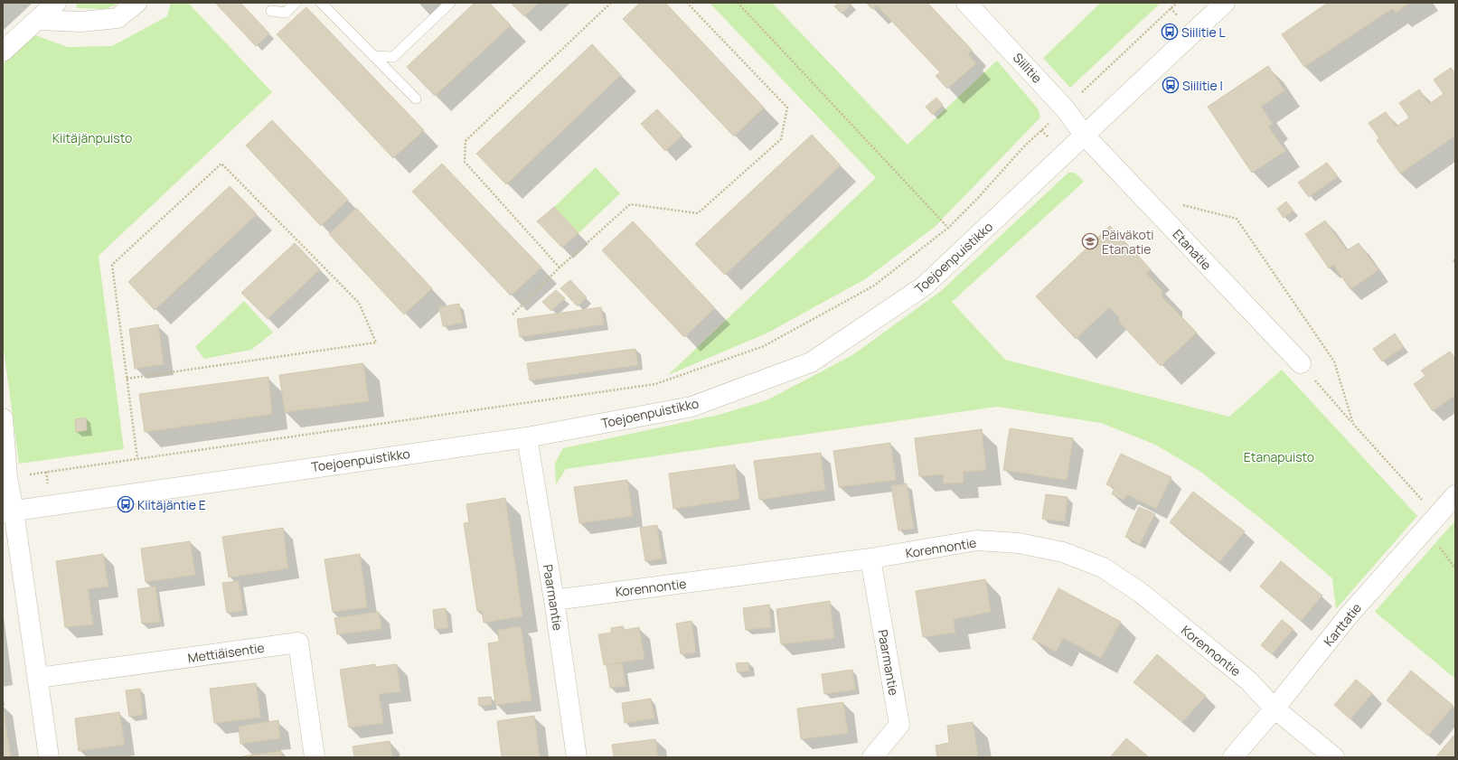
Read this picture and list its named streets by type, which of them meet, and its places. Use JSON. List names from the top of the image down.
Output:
{
  "streets": {
    "street": [
      "Siilitie",
      "Etanatie",
      "Toejoenpuistikko",
      "Korennontie",
      "Paarmantie",
      "Karttatie",
      "Mettiäisentie"
    ]
  },
  "crossings": [
    ["Siilitie", "Etanatie"],
    ["Siilitie", "Toejoenpuistikko"],
    ["Etanatie", "Toejoenpuistikko"],
    ["Toejoenpuistikko", "Paarmantie"],
    ["Korennontie", "Paarmantie"],
    ["Korennontie", "Karttatie"]
  ],
  "parks": ["Kiitäjänpuisto", "Etanapuisto"],
  "places": {
    "bus stop": ["Siilitie L", "Siilitie I", "Kiitäjäntie E"],
    "school or university": ["Päiväkoti Etanatie"]
  }
}
